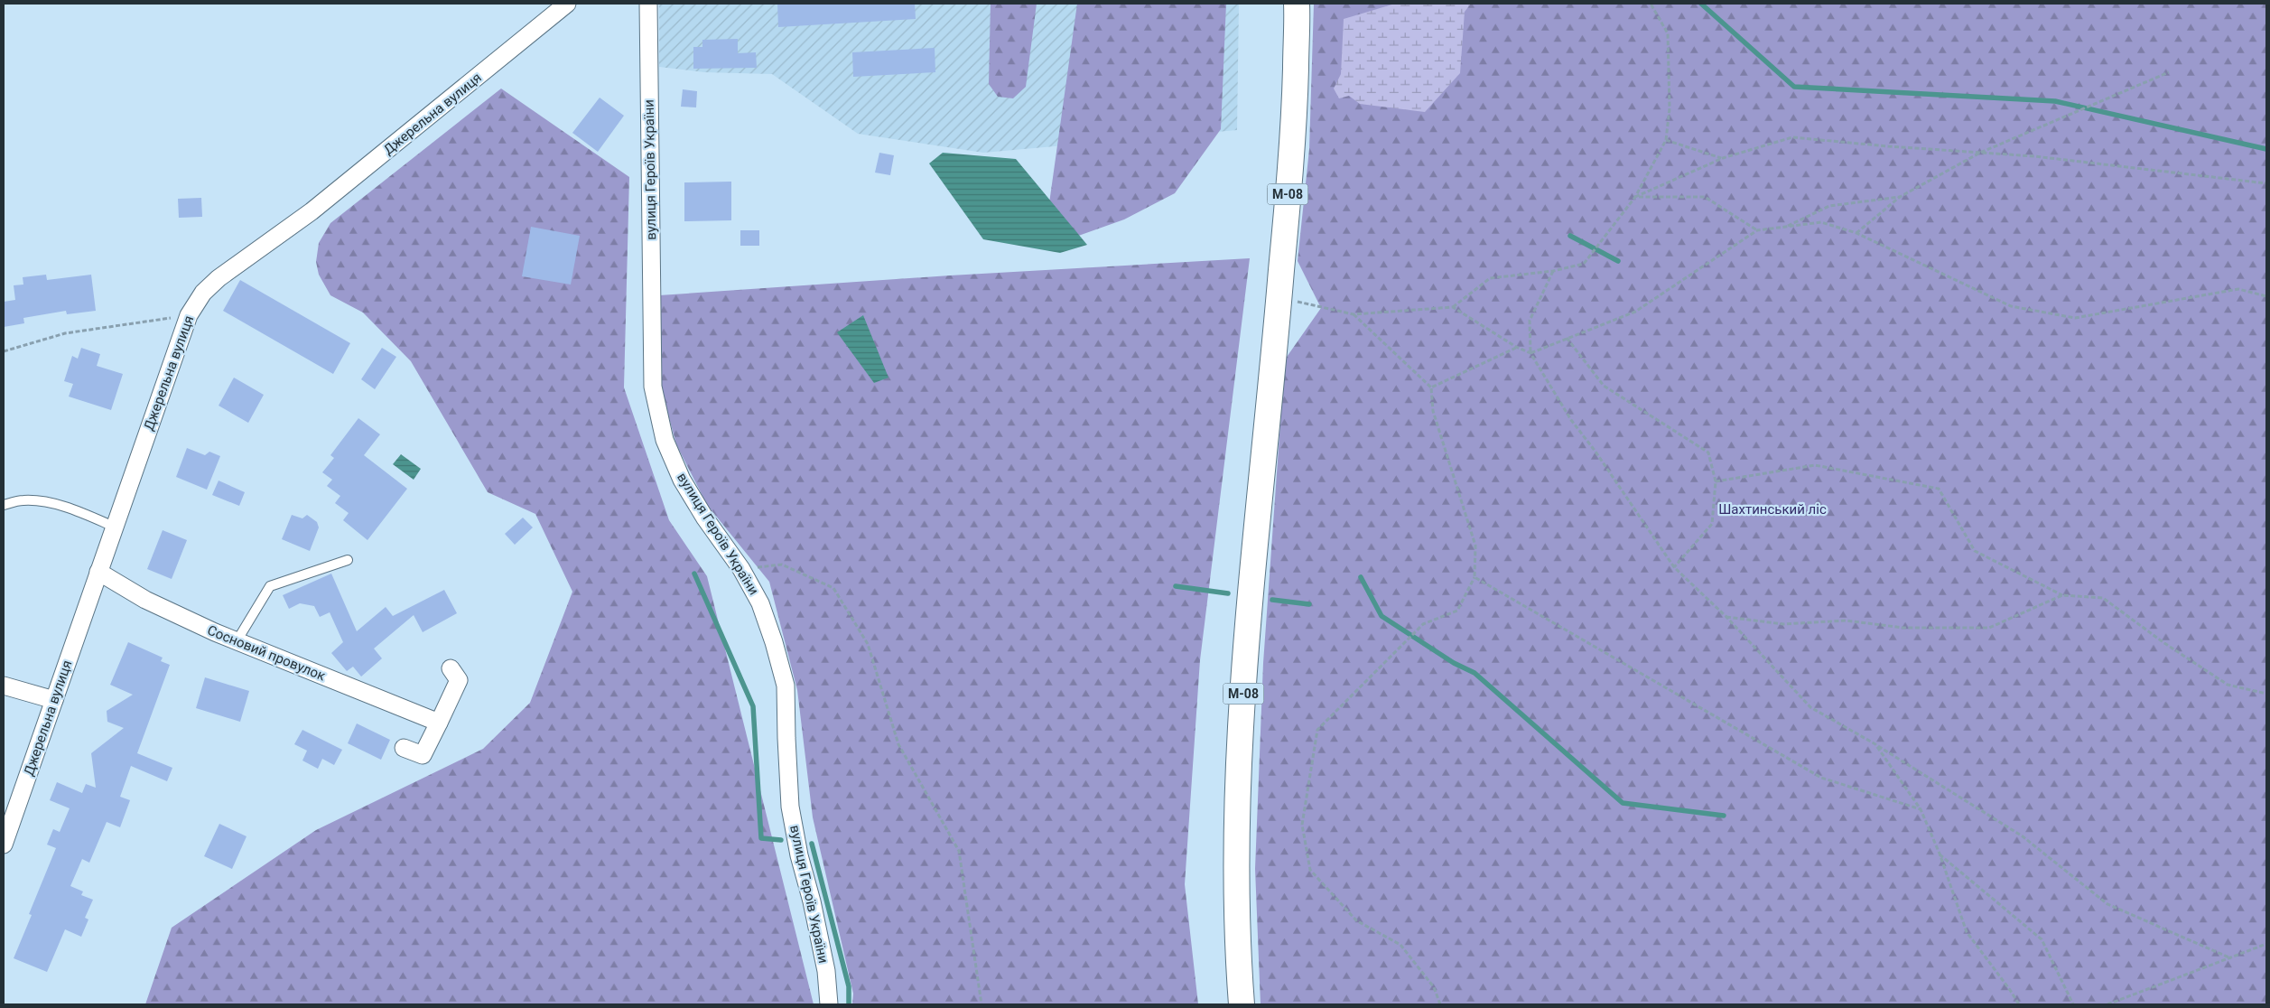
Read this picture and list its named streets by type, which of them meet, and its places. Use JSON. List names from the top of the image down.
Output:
{
  "streets": {
    "highway": ["М-08"],
    "street": ["Джерельна вулиця", "вулиця Героїв України", "Сосновий провулок"]
  },
  "crossings": [
    ["Джерельна вулиця", "Сосновий провулок"]
  ],
  "parks": ["Шахтинський ліс"]
}
